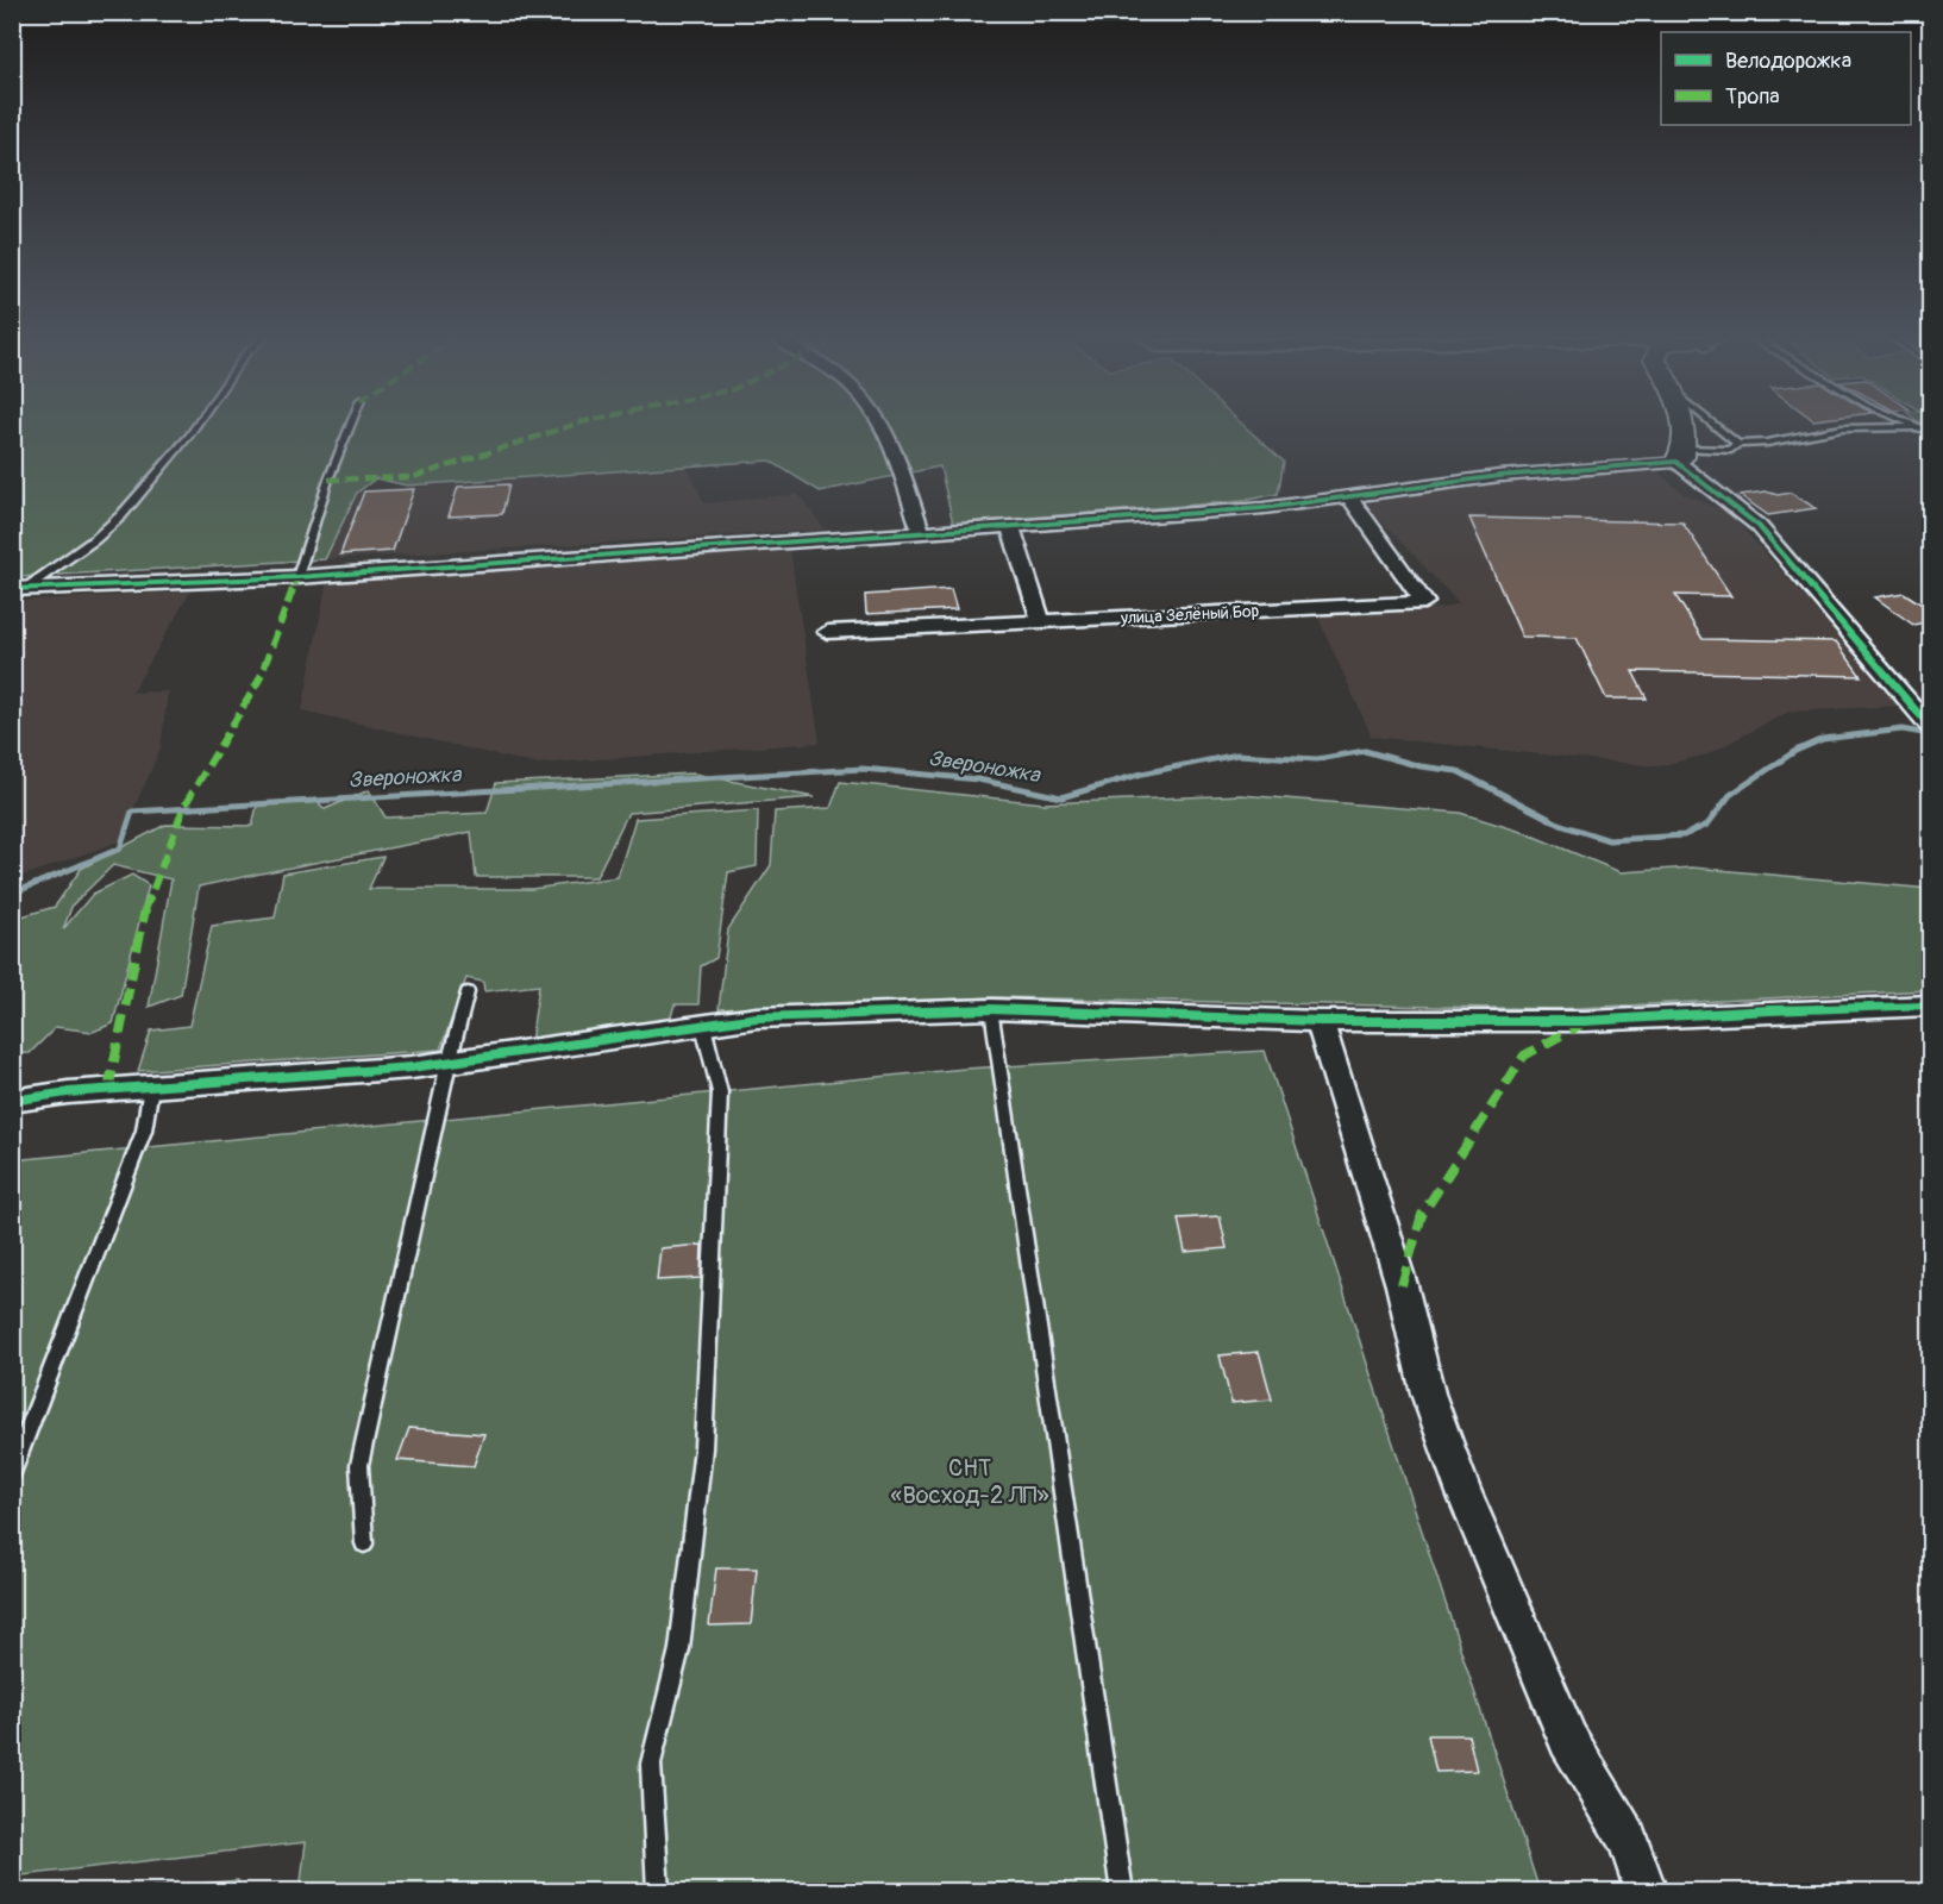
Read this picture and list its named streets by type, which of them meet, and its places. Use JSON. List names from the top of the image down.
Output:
{
  "streets": {
    "street": ["улица Зелёный Бор"]
  },
  "water": ["Звероножка"],
  "parks": ["СНТ «Восход-2 ЛП»"],
  "legend": ["Велодорожка", "Тропа"]
}
